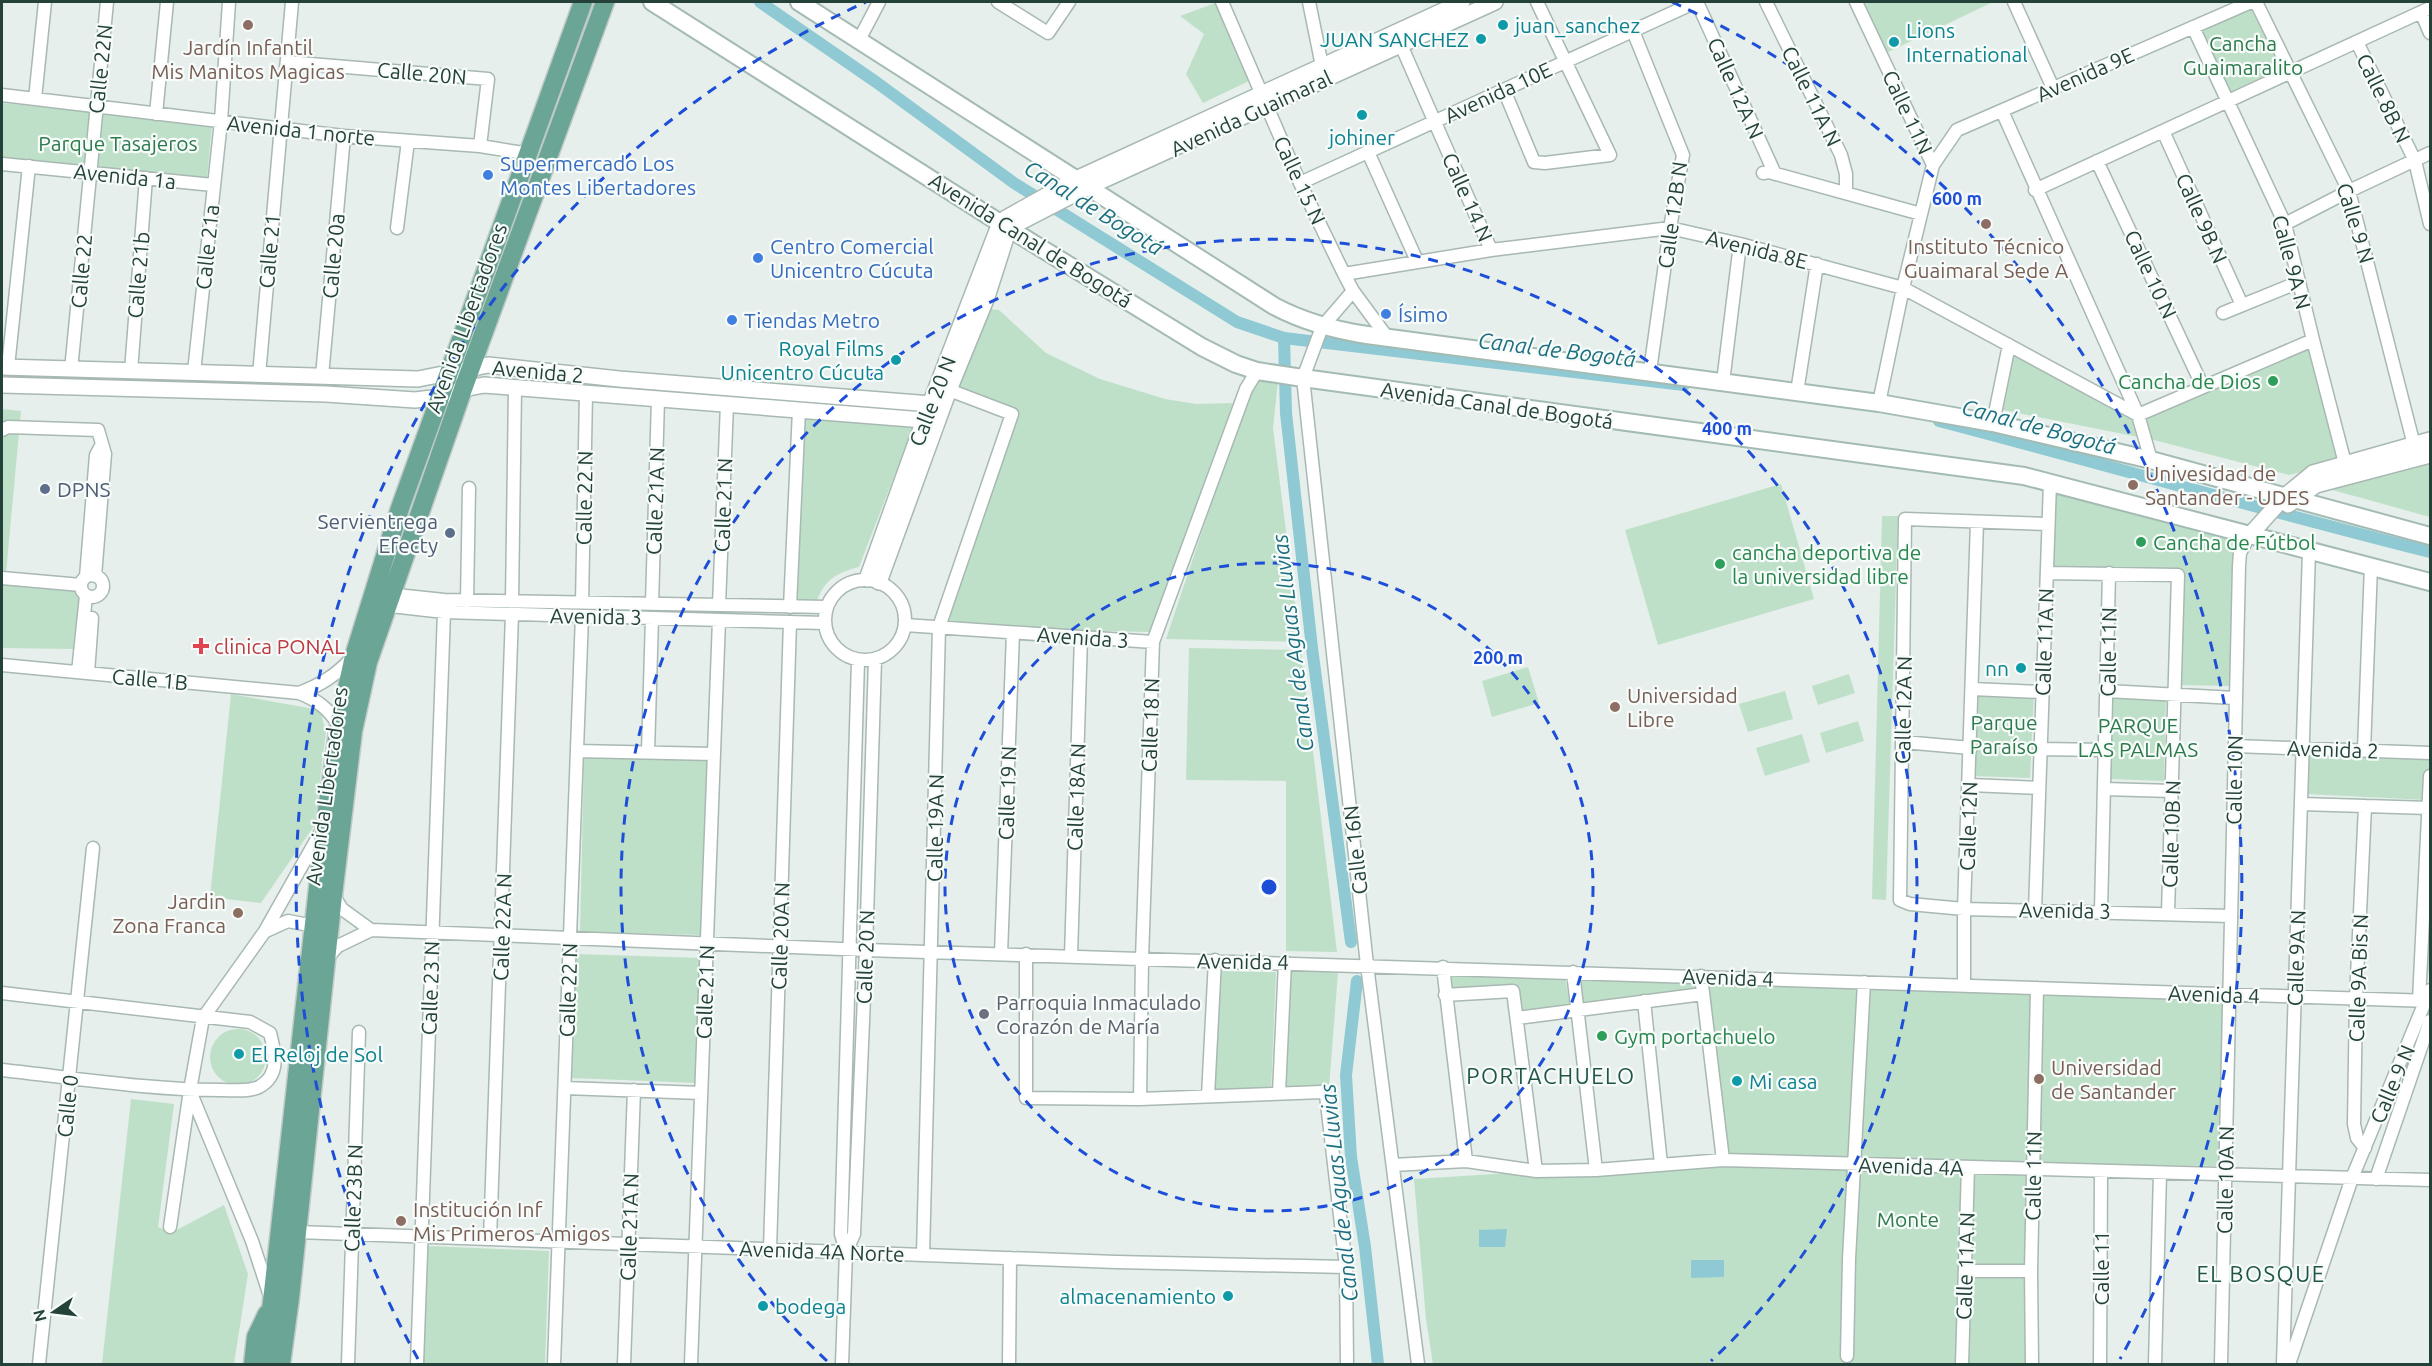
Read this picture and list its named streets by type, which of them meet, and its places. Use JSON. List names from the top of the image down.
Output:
{
  "streets": {
    "main road": ["Avenida Canal de Bogotá", "Avenida Libertadores"],
    "street": [
      "Calle 22N",
      "Calle 20N",
      "Avenida 9E",
      "Calle 12A N",
      "Avenida 10E",
      "Calle 11A N",
      "Calle 8B N",
      "Calle 11N",
      "Avenida Guaimaral",
      "Avenida 1 norte",
      "Avenida 1a",
      "Calle 15 N",
      "Calle 14 N",
      "Calle 12B N",
      "Calle 9B N",
      "Calle 9 N",
      "Calle 21a",
      "Avenida 8E",
      "Calle 21",
      "Calle 20a",
      "Calle 9A N",
      "Calle 22",
      "Calle 10 N",
      "Calle 21b",
      "Avenida 2",
      "Calle 20 N",
      "Calle 22 N",
      "Calle 21A N",
      "Calle 21 N",
      "Avenida 3",
      "Calle 1B",
      "Calle 18 N",
      "Calle 10N",
      "Calle 19 N",
      "Calle 18A N",
      "Calle 12N",
      "Calle 19A N",
      "Calle 10B N",
      "Calle 16N",
      "Calle 22A N",
      "Calle 20A N",
      "Avenida 4",
      "Calle 9A Bis N",
      "Calle 23 N",
      "Calle 0",
      "Avenida 4A",
      "Calle 10A N",
      "Calle 23B N",
      "Avenida 4A Norte",
      "Calle 11"
    ]
  },
  "crossings": [
    ["Calle 22N", "Avenida 1 norte"],
    ["Calle 22N", "Avenida 1a"],
    ["Calle 22N", "Calle 22"],
    ["Calle 20N", "Avenida 1 norte"],
    ["Calle 20N", "Calle 21"],
    ["Avenida 9E", "Calle 11N"],
    ["Avenida 9E", "Calle 9A N"],
    ["Calle 12A N", "Avenida 10E"],
    ["Calle 12A N", "Calle 11A N"],
    ["Calle 12A N", "Avenida 3"],
    ["Calle 12A N", "Calle 12N"],
    ["Avenida 10E", "Calle 15 N"],
    ["Avenida 10E", "Calle 14 N"],
    ["Avenida 10E", "Calle 12B N"],
    ["Calle 11A N", "Avenida Canal de Bogotá"],
    ["Calle 11A N", "Avenida 3"],
    ["Calle 11A N", "Avenida 4A"],
    ["Calle 11N", "Avenida 8E"],
    ["Calle 11N", "Avenida 3"],
    ["Calle 11N", "Calle 10B N"],
    ["Calle 11N", "Avenida 4"],
    ["Calle 11N", "Avenida 4A"],
    ["Avenida Guaimaral", "Calle 15 N"],
    ["Avenida Guaimaral", "Calle 14 N"],
    ["Avenida Guaimaral", "Avenida Canal de Bogotá"],
    ["Avenida Guaimaral", "Calle 20 N"],
    ["Avenida 1 norte", "Calle 21a"],
    ["Avenida 1 norte", "Calle 21"],
    ["Avenida 1 norte", "Calle 20a"],
    ["Avenida 1 norte", "Avenida Libertadores"],
    ["Avenida 1a", "Calle 21a"],
    ["Avenida 1a", "Calle 22"],
    ["Avenida 1a", "Calle 21b"],
    ["Calle 15 N", "Avenida 8E"],
    ["Calle 14 N", "Avenida 8E"],
    ["Calle 12B N", "Avenida 8E"],
    ["Calle 9 N", "Avenida 4"],
    ["Calle 9 N", "Calle 9A Bis N"],
    ["Calle 9 N", "Avenida 4A"],
    ["Avenida Canal de Bogotá", "Calle 9A N"],
    ["Avenida Canal de Bogotá", "Calle 20 N"],
    ["Avenida Canal de Bogotá", "Calle 18 N"],
    ["Avenida Canal de Bogotá", "Calle 10N"],
    ["Avenida Canal de Bogotá", "Calle 16N"],
    ["Calle 21a", "Avenida 2"],
    ["Calle 21", "Avenida 2"],
    ["Calle 20a", "Avenida 2"],
    ["Calle 9A N", "Avenida 2"],
    ["Calle 9A N", "Avenida 4"],
    ["Calle 9A N", "Avenida 4A"],
    ["Calle 22", "Avenida 2"],
    ["Calle 21b", "Avenida 2"],
    ["Avenida Libertadores", "Avenida 2"],
    ["Avenida Libertadores", "Avenida 3"],
    ["Avenida Libertadores", "Calle 1B"],
    ["Avenida Libertadores", "Avenida 4"],
    ["Avenida Libertadores", "Avenida 4A Norte"],
    ["Avenida 2", "Calle 20 N"],
    ["Avenida 2", "Calle 22 N"],
    ["Avenida 2", "Calle 21A N"],
    ["Avenida 2", "Calle 21 N"],
    ["Avenida 2", "Calle 10N"],
    ["Avenida 2", "Calle 22A N"],
    ["Calle 20 N", "Avenida 3"],
    ["Calle 20 N", "Calle 19A N"],
    ["Calle 20 N", "Avenida 4"],
    ["Calle 20 N", "Avenida 4A Norte"],
    ["Calle 22 N", "Avenida 3"],
    ["Calle 22 N", "Avenida 4"],
    ["Calle 22 N", "Avenida 4A Norte"],
    ["Calle 21A N", "Avenida 3"],
    ["Calle 21A N", "Avenida 4A Norte"],
    ["Calle 21 N", "Avenida 3"],
    ["Calle 21 N", "Avenida 4"],
    ["Calle 21 N", "Avenida 4A Norte"],
    ["Avenida 3", "Calle 18 N"],
    ["Avenida 3", "Calle 10N"],
    ["Avenida 3", "Calle 19 N"],
    ["Avenida 3", "Calle 18A N"],
    ["Avenida 3", "Calle 12N"],
    ["Avenida 3", "Calle 19A N"],
    ["Avenida 3", "Calle 10B N"],
    ["Avenida 3", "Calle 22A N"],
    ["Avenida 3", "Calle 20A N"],
    ["Avenida 3", "Calle 23 N"],
    ["Calle 18 N", "Avenida 4"],
    ["Calle 10N", "Avenida 4"],
    ["Calle 10N", "Calle 10A N"],
    ["Calle 19 N", "Avenida 4"],
    ["Calle 18A N", "Avenida 4"],
    ["Calle 12N", "Avenida 4"],
    ["Calle 19A N", "Avenida 4"],
    ["Calle 19A N", "Avenida 4A Norte"],
    ["Calle 16N", "Avenida 4"],
    ["Calle 16N", "Avenida 4A"],
    ["Calle 22A N", "Avenida 4"],
    ["Calle 22A N", "Avenida 4A Norte"],
    ["Calle 20A N", "Avenida 4"],
    ["Calle 20A N", "Avenida 4A Norte"],
    ["Avenida 4", "Calle 9A Bis N"],
    ["Avenida 4", "Calle 23 N"],
    ["Avenida 4", "Calle 10A N"],
    ["Calle 23 N", "Avenida 4A Norte"],
    ["Avenida 4A", "Calle 10A N"],
    ["Avenida 4A", "Calle 11"],
    ["Calle 23B N", "Avenida 4A Norte"]
  ],
  "districts": ["PORTACHUELO", "EL BOSQUE"],
  "water": ["Canal de Bogotá", "Canal de Aguas Lluvias"],
  "parks": [
    "Cancha Guaimaralito",
    "Parque Tasajeros",
    "Parque Paraíso",
    "PARQUE LAS PALMAS",
    "Monte"
  ],
  "places": {
    "other": [
      "Jardín Infantil Mis Manitos Magicas",
      "juan_sanchez",
      "JUAN SANCHEZ",
      "Lions International",
      "johiner",
      "Supermercado Los Montes Libertadores",
      "Instituto Técnico Guaimaral Sede A",
      "Centro Comercial Unicentro Cúcuta",
      "Ísimo",
      "Tiendas Metro",
      "Royal Films Unicentro Cúcuta",
      "Cancha de Dios",
      "Univesidad de Santander - UDES",
      "DPNS",
      "Servientrega Efecty",
      "Cancha de Fútbol",
      "cancha deportiva de la universidad libre",
      "nn",
      "Universidad Libre",
      "Jardin Zona Franca",
      "Parroquia Inmaculado Corazón de María",
      "Gym portachuelo",
      "El Reloj de Sol",
      "Universidad de Santander",
      "Mi casa",
      "Institución Inf Mis Primeros Amigos",
      "almacenamiento",
      "bodega"
    ],
    "health": ["clinica PONAL"]
  },
  "north": "left",
  "rings": ["600 m", "400 m", "200 m"]
}
